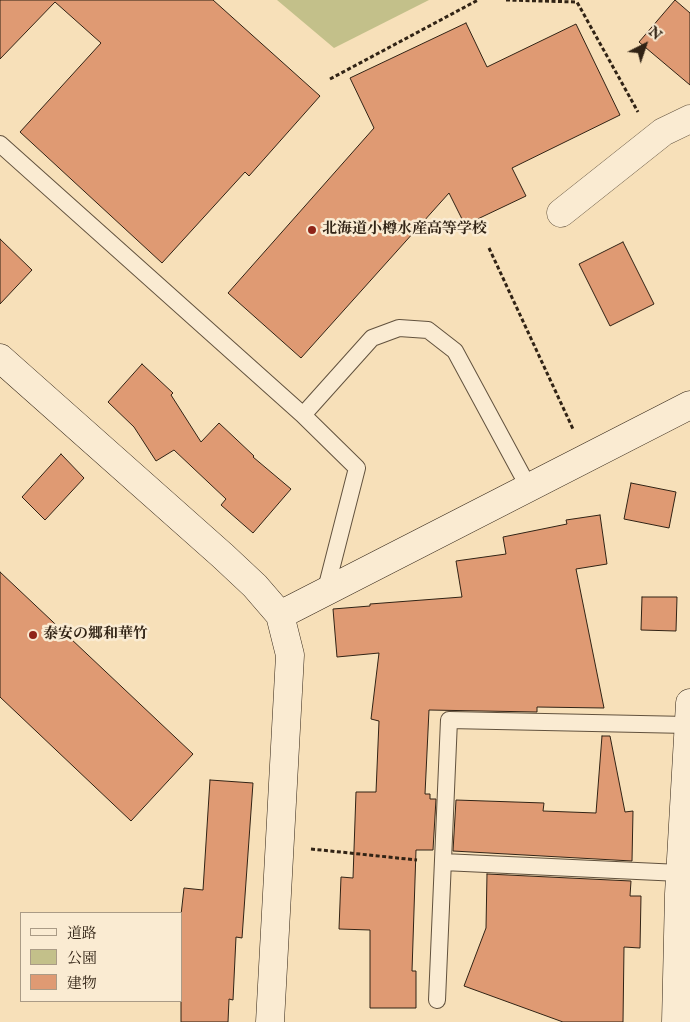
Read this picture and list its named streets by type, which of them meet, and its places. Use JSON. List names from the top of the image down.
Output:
{
  "places": ["北海道小樽水産高等学校", "泰安の郷和華竹"],
  "legend": ["道路", "公園", "建物"],
  "north": "top right"
}
